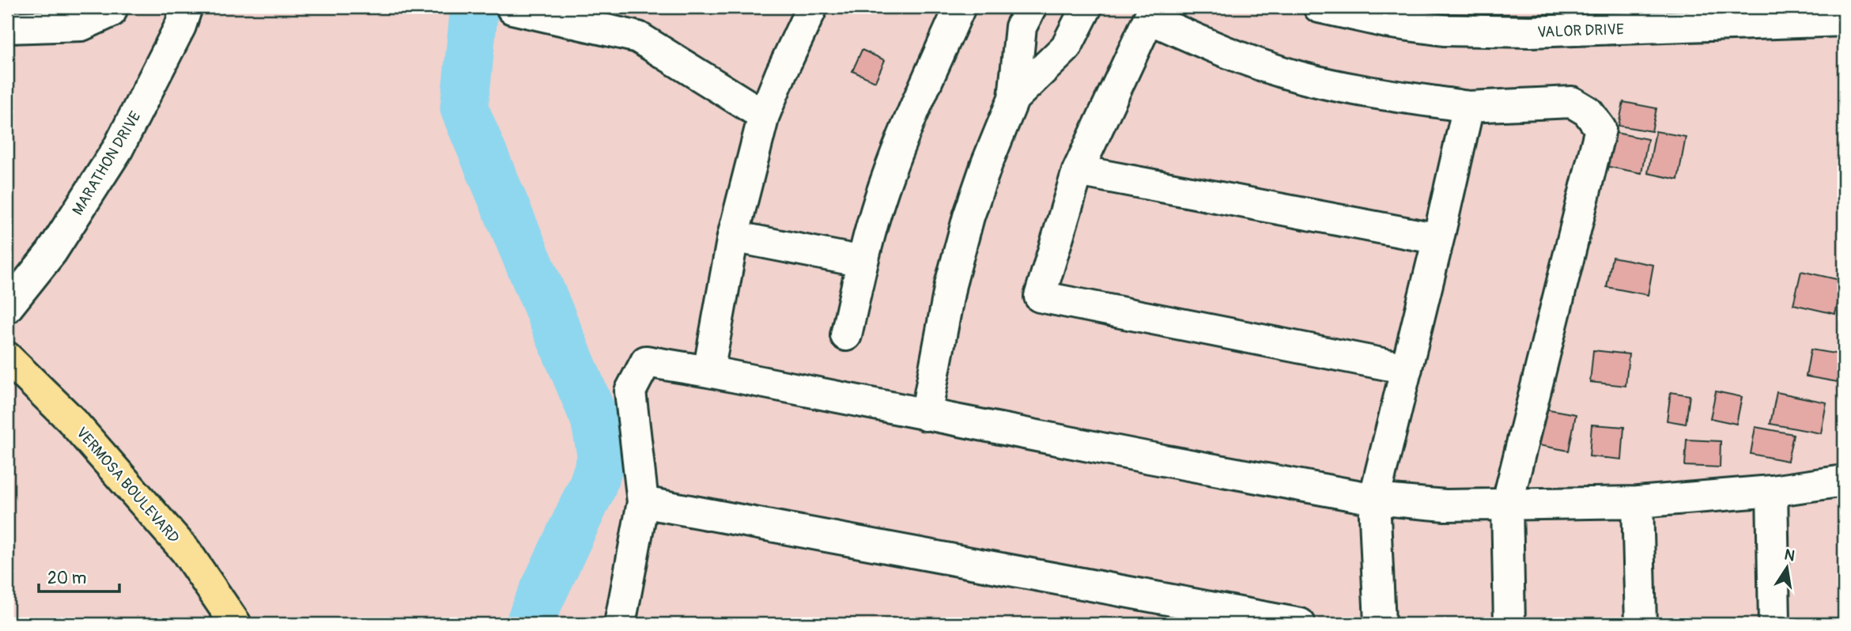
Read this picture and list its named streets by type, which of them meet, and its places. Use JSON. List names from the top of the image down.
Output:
{
  "streets": {
    "main road": ["VERMOSA BOULEVARD"],
    "street": ["VALOR DRIVE", "MARATHON DRIVE"]
  },
  "scale_bar": "20 m",
  "north": "top"
}
